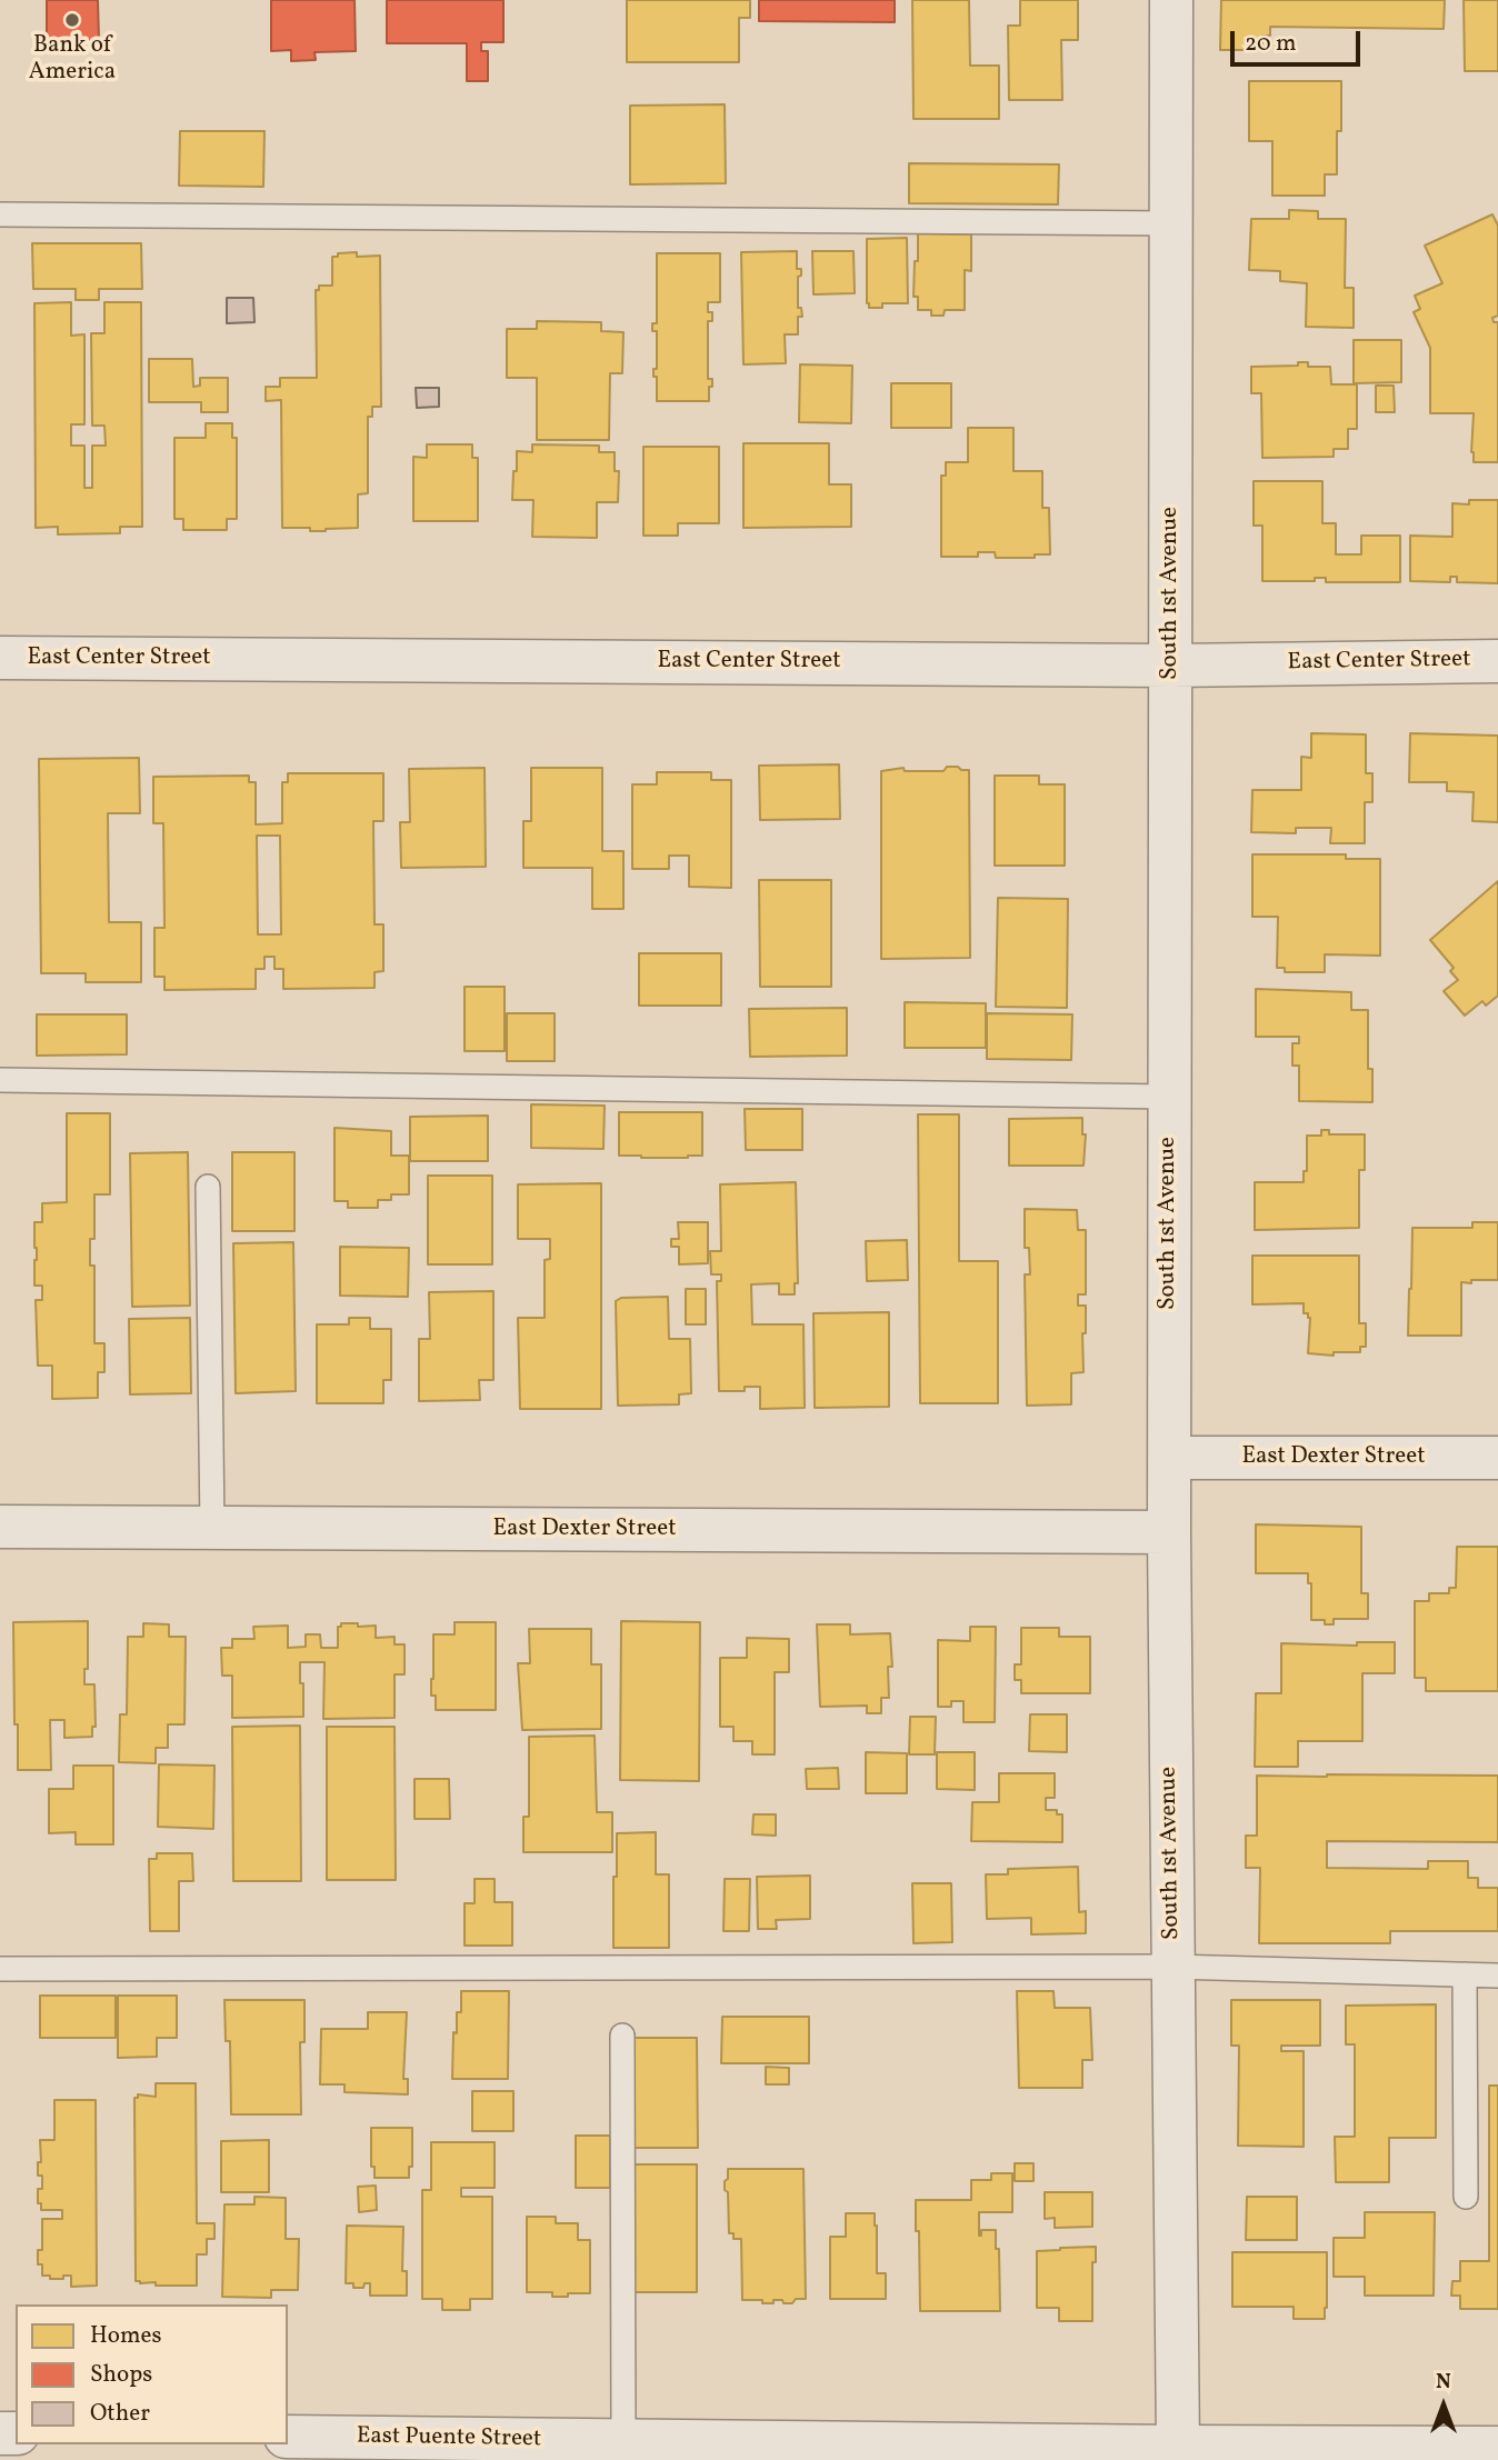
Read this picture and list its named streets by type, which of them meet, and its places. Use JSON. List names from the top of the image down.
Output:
{
  "streets": {
    "street": [
      "South 1st Avenue",
      "East Center Street",
      "East Dexter Street",
      "East Puente Street"
    ]
  },
  "crossings": [
    ["South 1st Avenue", "East Center Street"],
    ["South 1st Avenue", "East Dexter Street"],
    ["South 1st Avenue", "East Puente Street"]
  ],
  "places": ["Bank of America"],
  "legend": ["Homes", "Shops", "Other"],
  "scale_bar": "20 m",
  "north": "top"
}
